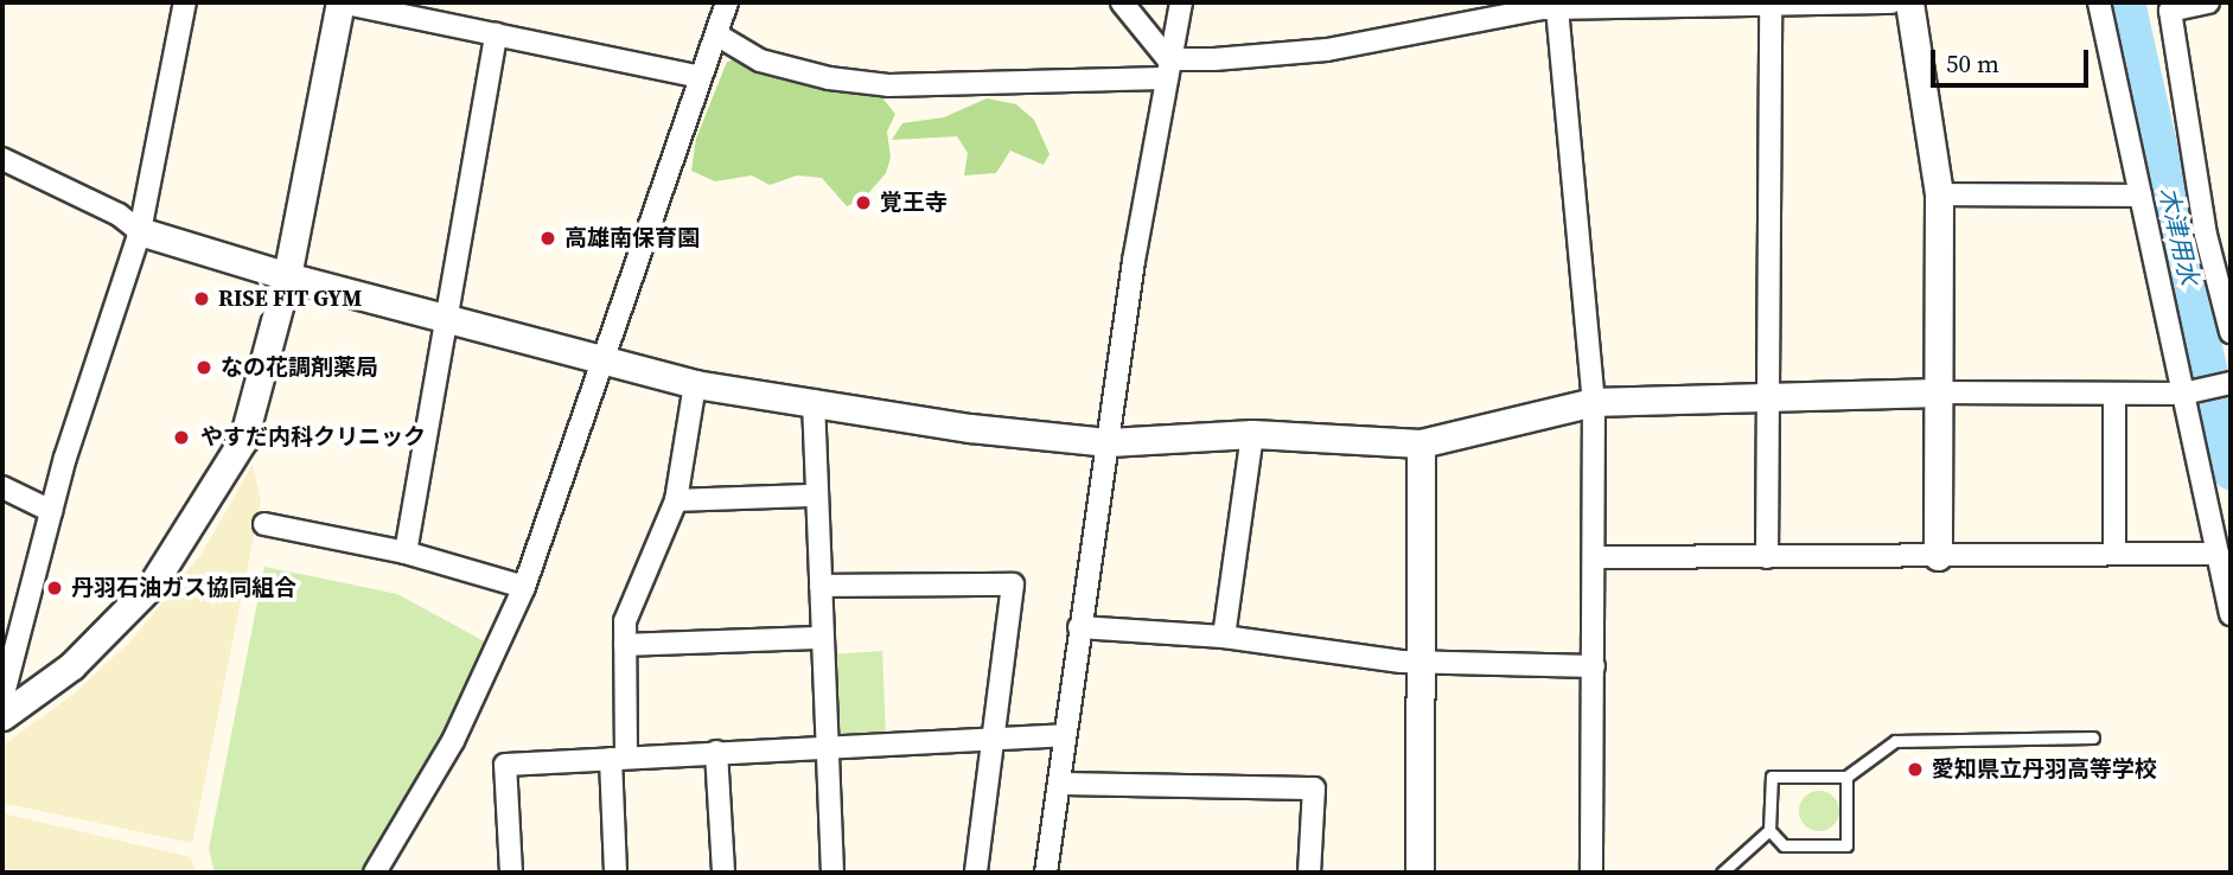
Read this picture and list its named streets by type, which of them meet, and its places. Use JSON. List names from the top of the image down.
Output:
{
  "water": ["木津用水"],
  "places": [
    "覚王寺",
    "高雄南保育園",
    "RISE FIT GYM",
    "なの花調剤薬局",
    "やすだ内科クリニック",
    "丹羽石油ガス協同組合",
    "愛知県立丹羽高等学校"
  ],
  "scale_bar": "50 m"
}
